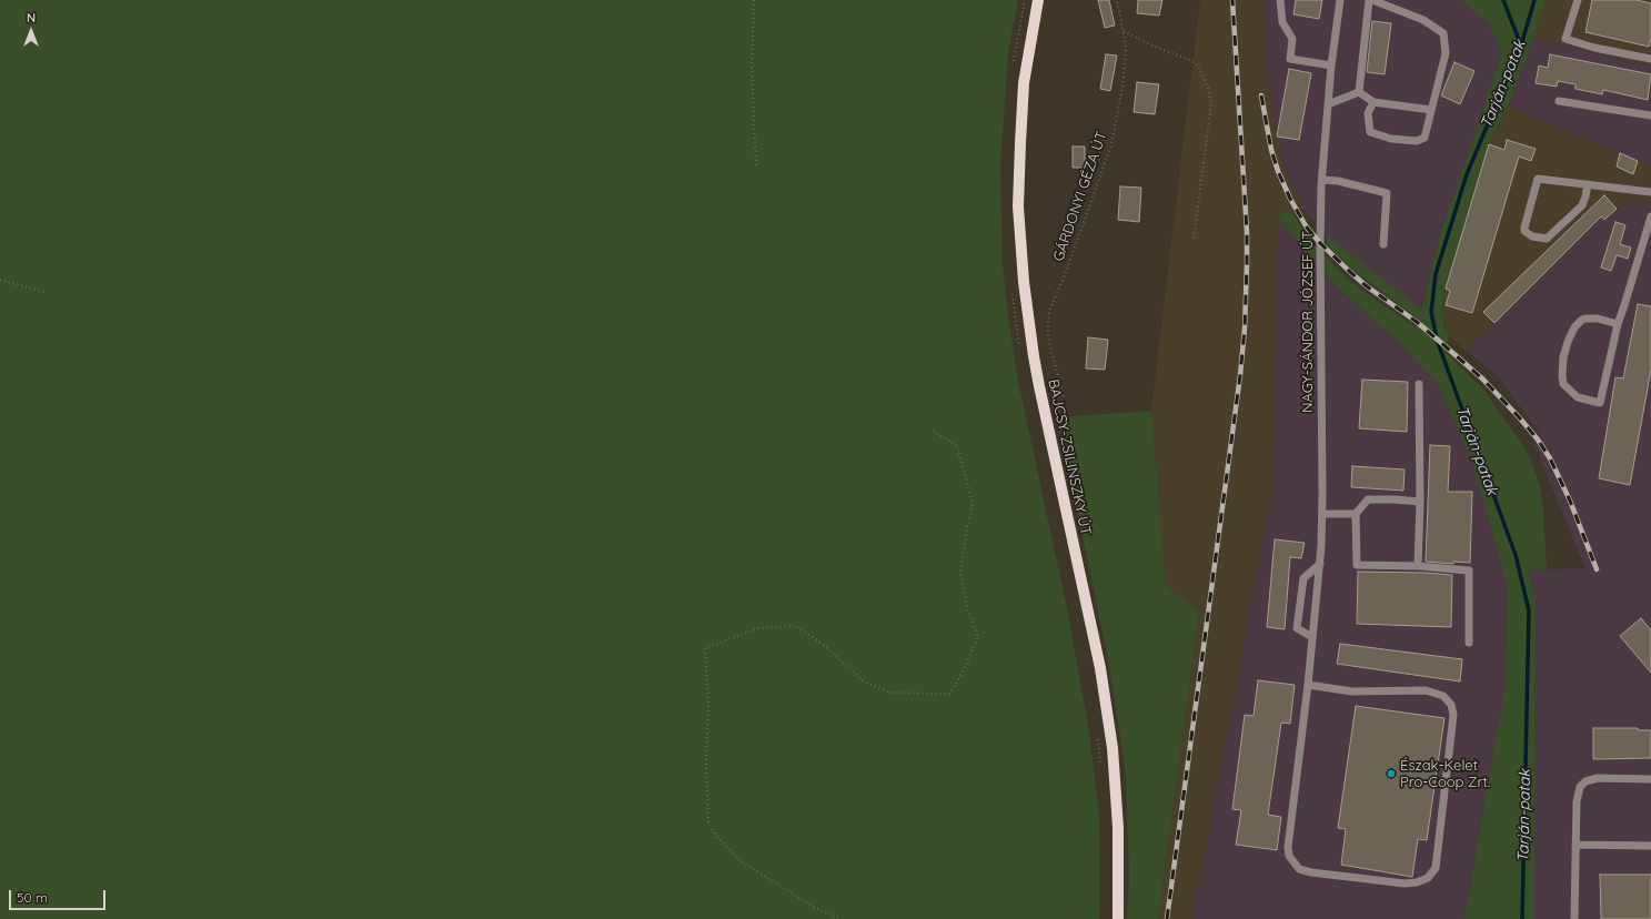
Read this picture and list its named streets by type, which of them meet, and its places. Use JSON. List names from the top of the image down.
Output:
{
  "streets": {
    "main road": ["BAJCSY-ZSILINSZKY ÚT"],
    "street": ["NAGY-SÁNDOR JÓZSEF ÚT"],
    "path": ["GÁRDONYI GÉZA ÚT"]
  },
  "water": ["Tarján-patak"],
  "places": ["Észak-Kelet Pro-Coop Zrt."],
  "scale_bar": "50 m",
  "north": "top"
}
